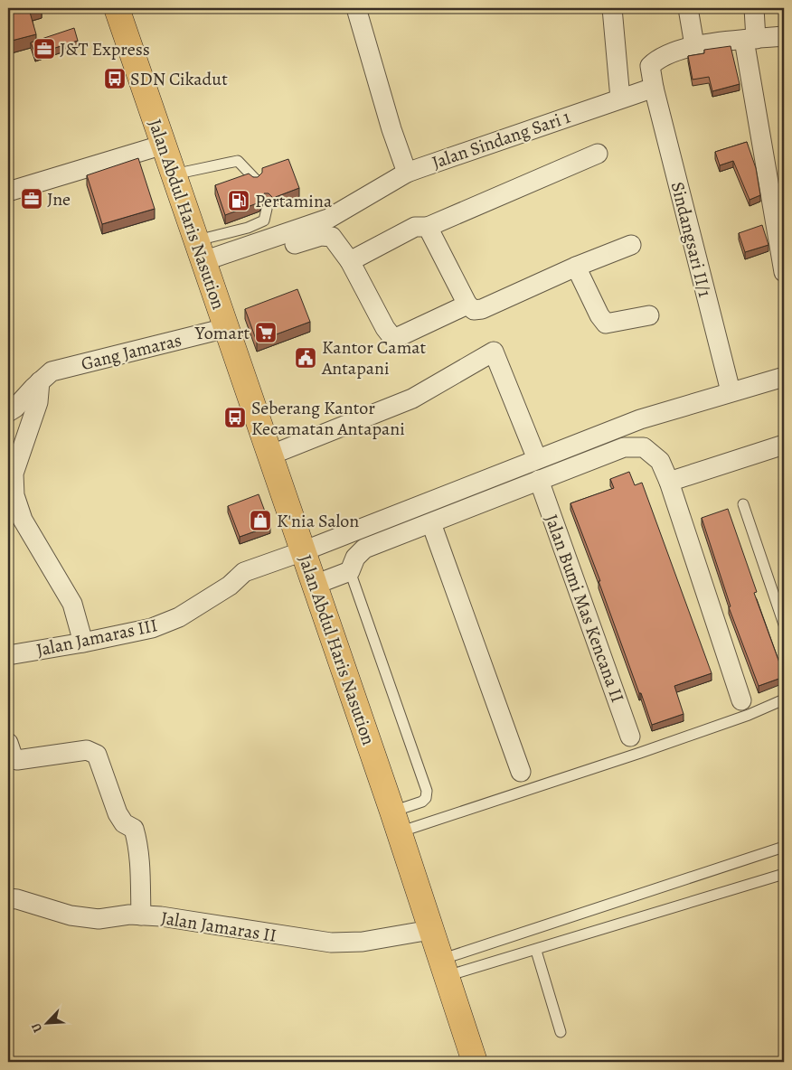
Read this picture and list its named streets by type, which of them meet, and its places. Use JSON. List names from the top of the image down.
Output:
{
  "streets": {
    "highway": ["Jalan Abdul Haris Nasution"],
    "street": [
      "Jalan Sindang Sari 1",
      "Sindangsari II/1",
      "Gang Jamaras",
      "Jalan Bumi Mas Kencana II",
      "Jalan Jamaras III",
      "Jalan Jamaras II"
    ]
  },
  "crossings": [
    ["Jalan Sindang Sari 1", "Jalan Abdul Haris Nasution"],
    ["Jalan Sindang Sari 1", "Sindangsari II/1"],
    ["Jalan Abdul Haris Nasution", "Gang Jamaras"],
    ["Jalan Abdul Haris Nasution", "Jalan Jamaras III"],
    ["Jalan Abdul Haris Nasution", "Jalan Jamaras II"],
    ["Sindangsari II/1", "Jalan Jamaras III"]
  ],
  "places": {
    "office": ["J&T Express", "Jne"],
    "bus stop": ["SDN Cikadut", "Seberang Kantor Kecamatan Antapani"],
    "fuel station": ["Pertamina"],
    "supermarket": ["Yomart"],
    "public building": ["Kantor Camat Antapani"],
    "shop": ["K'nia Salon"]
  },
  "north": "bottom left"
}
